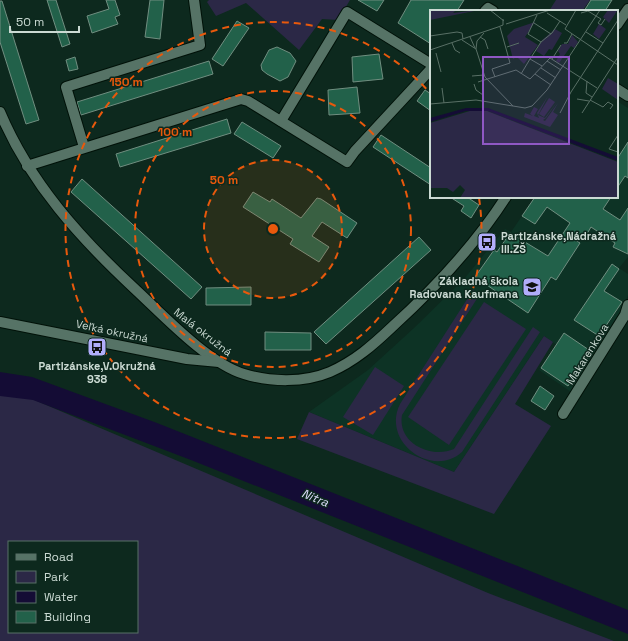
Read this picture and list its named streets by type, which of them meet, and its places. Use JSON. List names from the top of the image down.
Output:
{
  "streets": {
    "street": ["Veľká okružná", "Malá okružná", "Makarenkova"]
  },
  "crossings": [
    ["Veľká okružná", "Malá okružná"]
  ],
  "water": ["Nitra"],
  "places": {
    "bus stop": ["Partizánske,Nádražná III.ZŠ", "Partizánske,V.Okružná 938"],
    "school or university": ["Základná škola Radovana Kaufmana"]
  },
  "legend": [
    "Road",
    "Park",
    "Water",
    "Building"
  ],
  "scale_bar": "50 m",
  "rings": ["150 m", "100 m", "50 m"]
}
